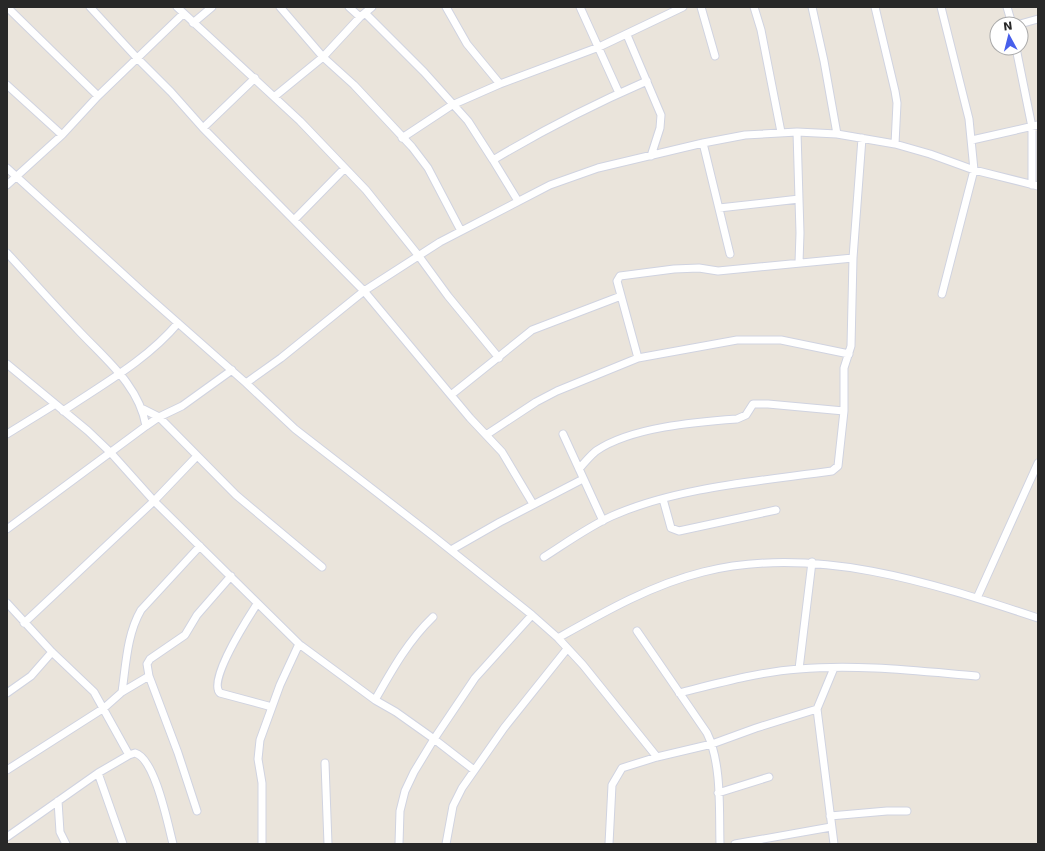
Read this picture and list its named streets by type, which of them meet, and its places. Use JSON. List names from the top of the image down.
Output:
{
  "north": "top"
}
